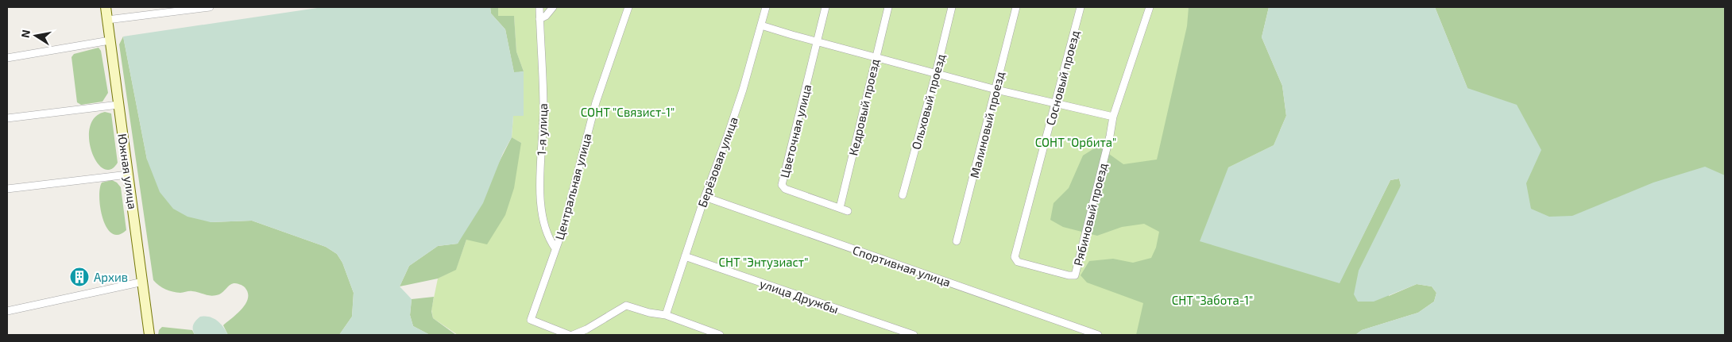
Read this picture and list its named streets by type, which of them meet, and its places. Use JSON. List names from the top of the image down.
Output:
{
  "streets": {
    "main road": ["Южная улица"],
    "street": [
      "Сосновый проезд",
      "Ольховый проезд",
      "Кедровый проезд",
      "Малиновый проезд",
      "1-я улица",
      "Цветочная улица",
      "Берёзовая улица",
      "Центральная улица",
      "Рябиновый проезд",
      "Спортивная улица",
      "улица Дружбы"
    ]
  },
  "crossings": [
    ["Сосновый проезд", "Рябиновый проезд"],
    ["Кедровый проезд", "Цветочная улица"],
    ["1-я улица", "Центральная улица"],
    ["Берёзовая улица", "Спортивная улица"],
    ["Берёзовая улица", "улица Дружбы"]
  ],
  "parks": [
    "СОНТ \"Связист-1\"",
    "СОНТ \"Орбита\"",
    "СНТ \"Энтузиаст\"",
    "СНТ \"Забота-1\""
  ],
  "places": {
    "building": ["Архив"]
  },
  "north": "left"
}
